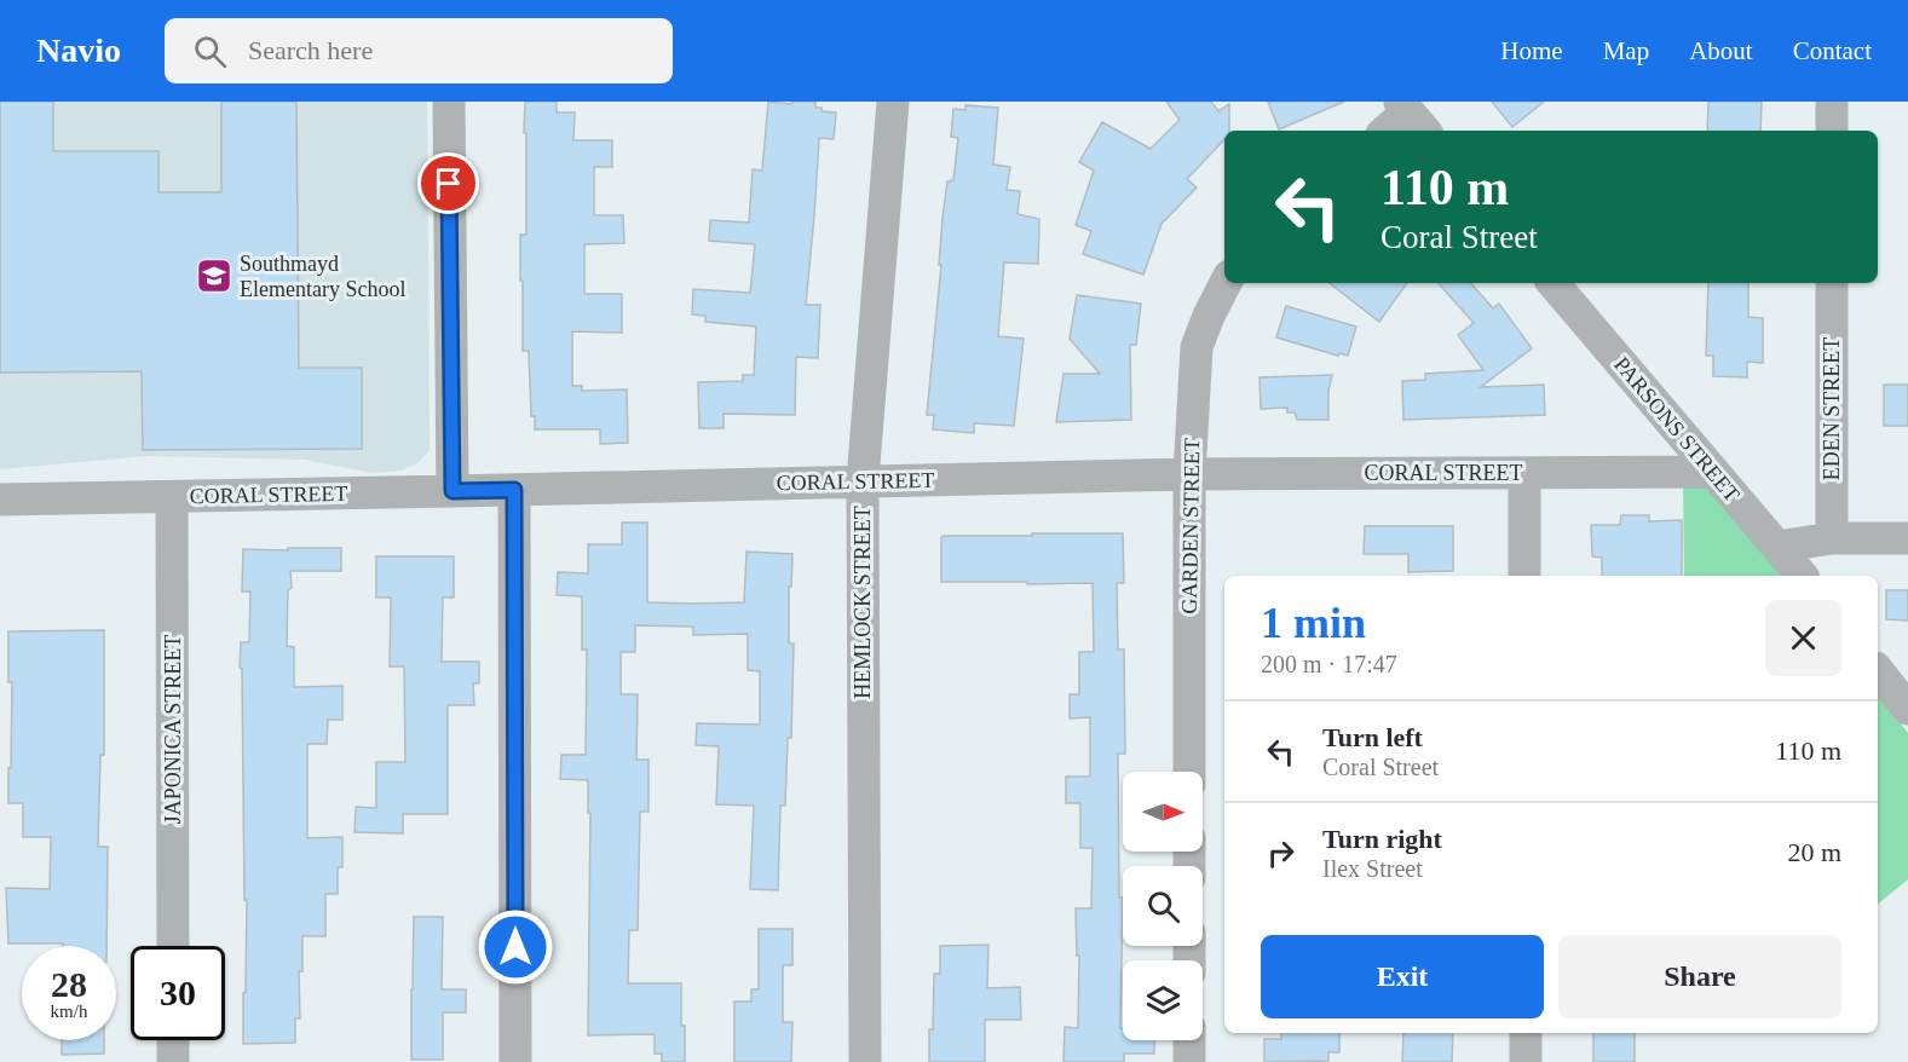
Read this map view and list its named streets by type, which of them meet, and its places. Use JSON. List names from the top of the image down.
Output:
{
  "streets": {
    "street": [
      "EDEN STREET",
      "PARSONS STREET",
      "CORAL STREET",
      "GARDEN STREET",
      "HEMLOCK STREET",
      "JAPONICA STREET"
    ]
  },
  "crossings": [
    ["PARSONS STREET", "CORAL STREET"],
    ["CORAL STREET", "GARDEN STREET"],
    ["CORAL STREET", "HEMLOCK STREET"],
    ["CORAL STREET", "JAPONICA STREET"]
  ],
  "places": {
    "school or university": ["Southmayd Elementary School"]
  },
  "north": "right",
  "page": {
    "header": "Navio",
    "search": "Search here",
    "nav": [
      "Home",
      "Map",
      "About",
      "Contact"
    ],
    "turn": ["110 m", "Coral Street"],
    "heading": ["1 min", "200 m · 17:47"],
    "list": [
      {
        "name": "Turn left",
        "note": "Coral Street",
        "value": "110 m"
      },
      {
        "name": "Turn right",
        "note": "Ilex Street",
        "value": "20 m"
      }
    ],
    "buttons": ["Exit", "Share"],
    "speed": "28 km/h",
    "limit": "30"
  }
}
